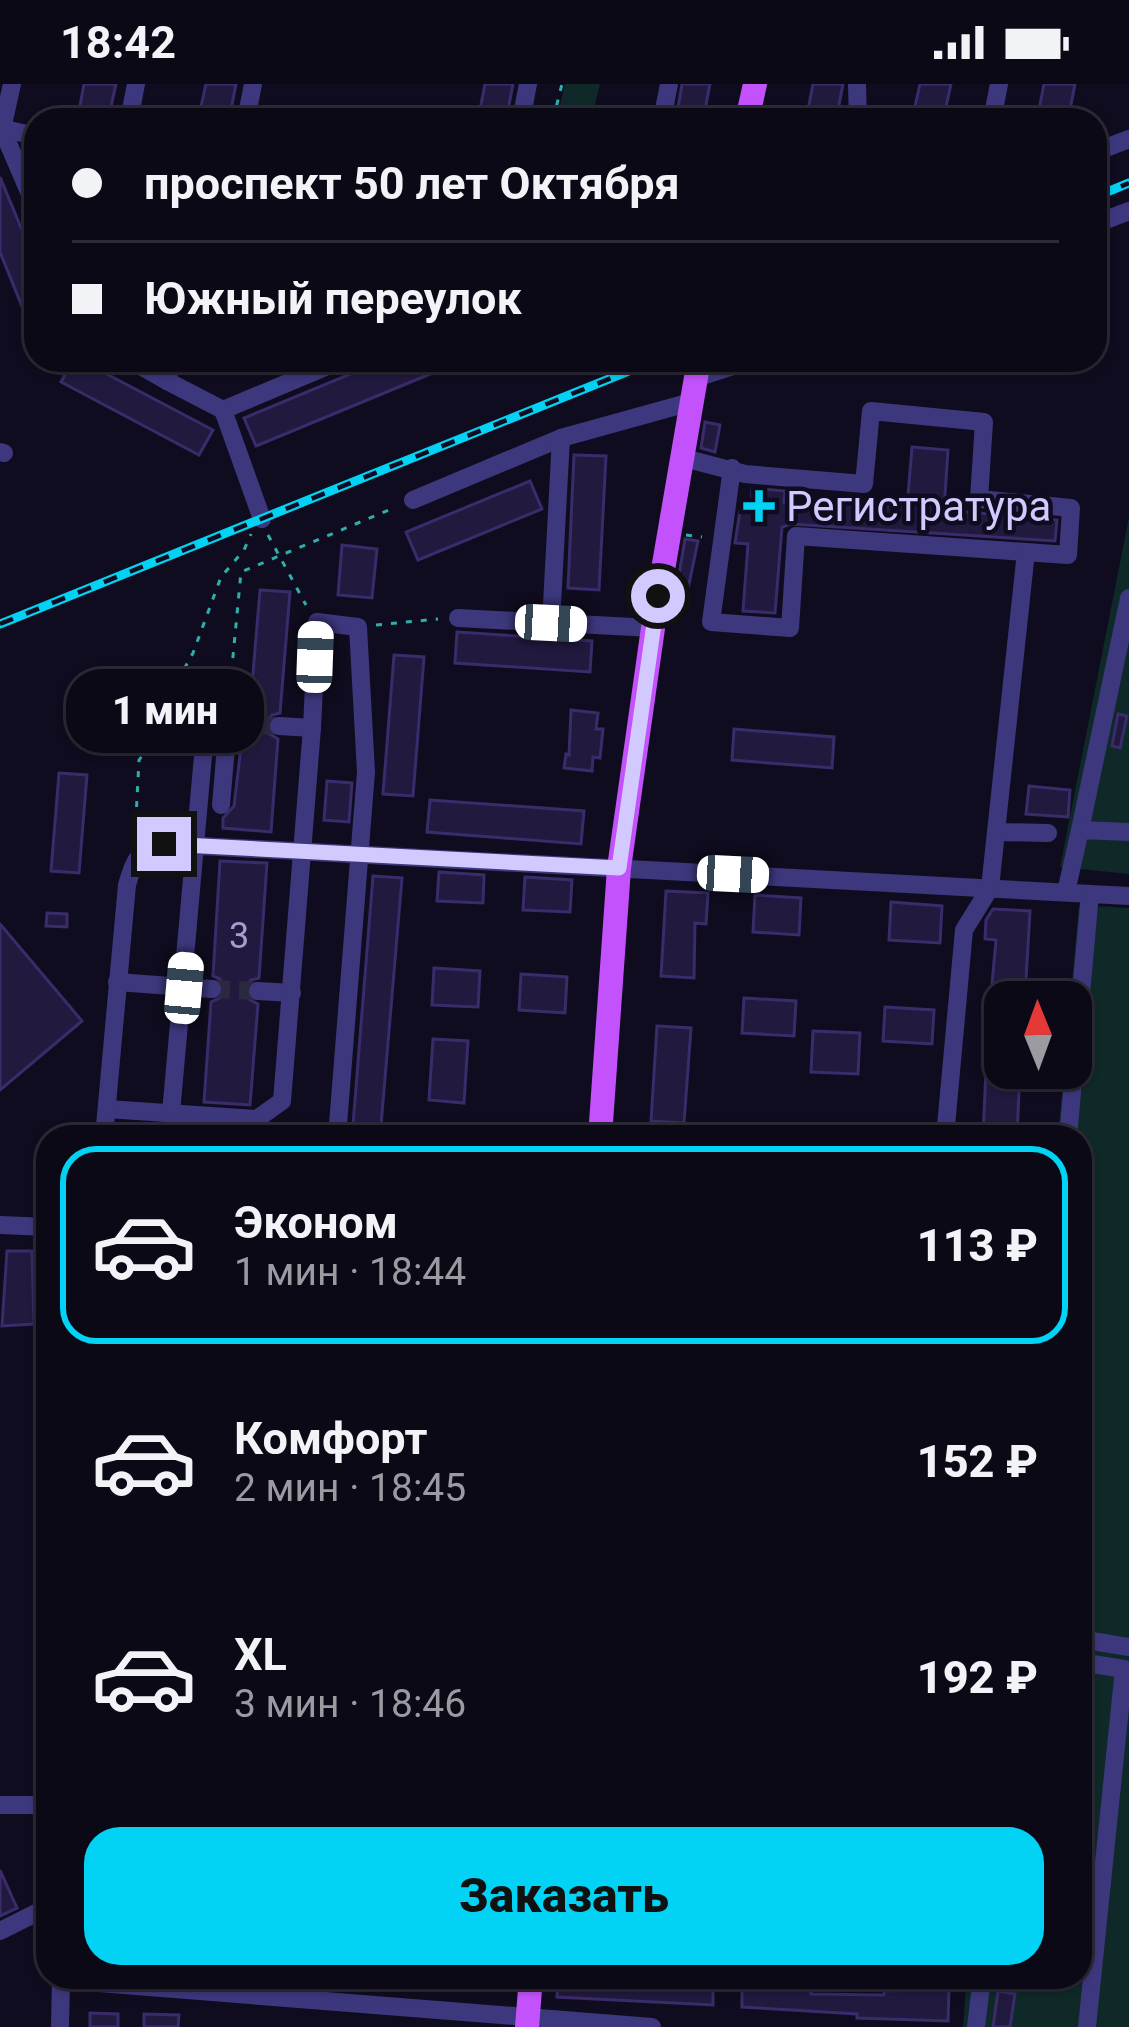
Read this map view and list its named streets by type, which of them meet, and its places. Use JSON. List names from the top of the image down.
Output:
{
  "places": {
    "health": ["Регистратура"]
  },
  "house_numbers": ["3"],
  "north": "top",
  "page": {
    "status": "18:42",
    "banner": ["проспект 50 лет Октября", "Южный переулок"],
    "bubble": "1 мин",
    "list": [
      {
        "name": "Эконом",
        "note": "1 мин · 18:44",
        "value": "113 ₽"
      },
      {
        "name": "Комфорт",
        "note": "2 мин · 18:45",
        "value": "152 ₽"
      },
      {
        "name": "XL",
        "note": "3 мин · 18:46",
        "value": "192 ₽"
      }
    ],
    "buttons": "Заказать"
  }
}
